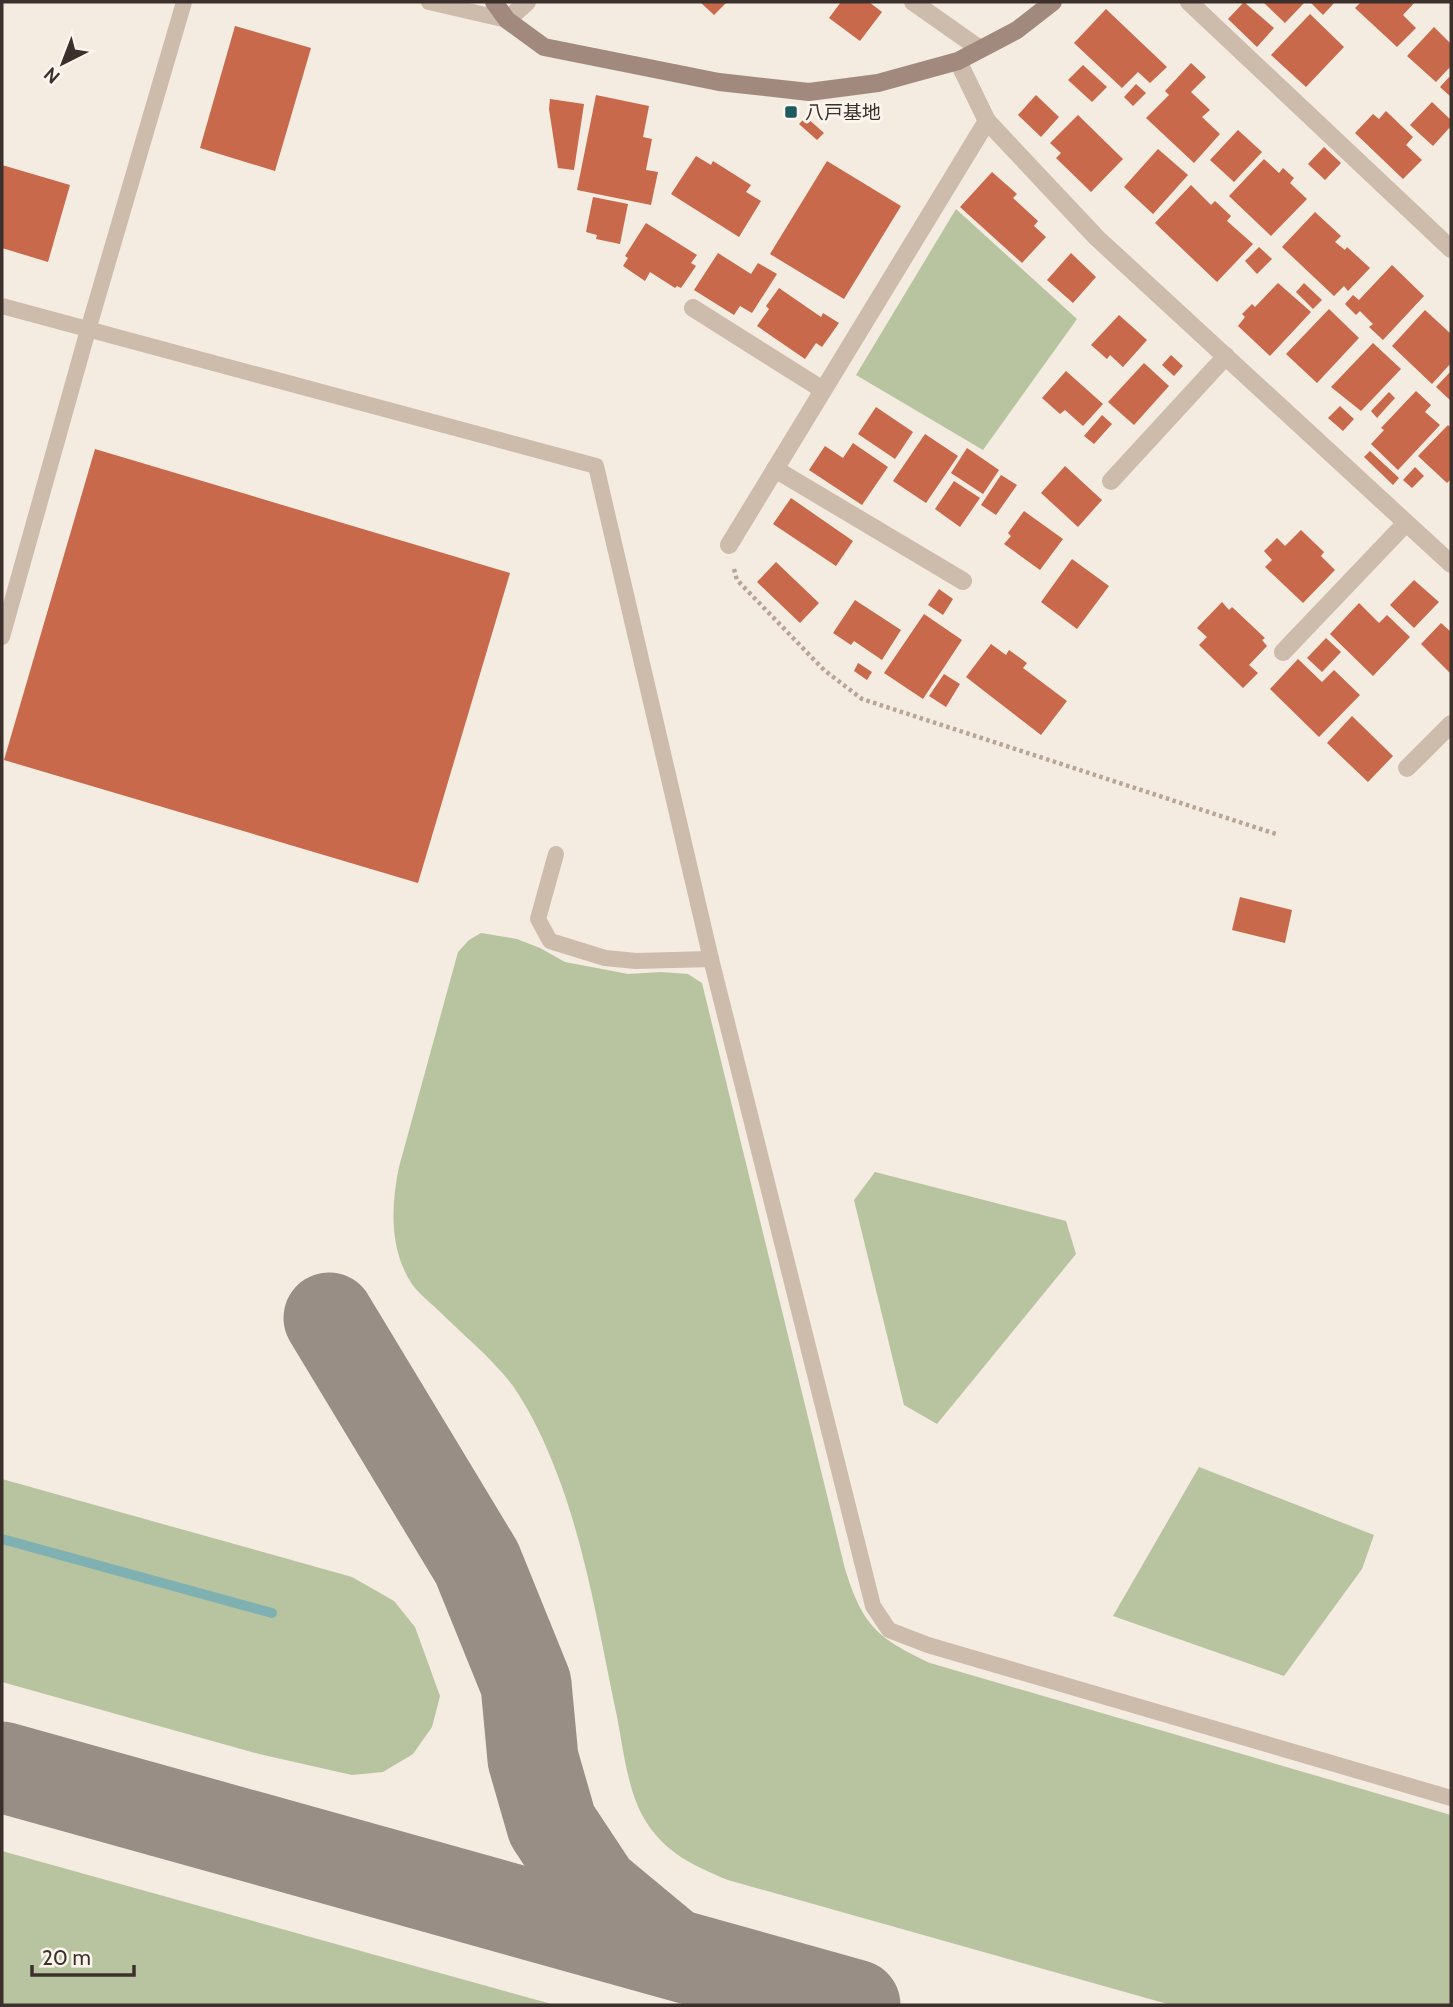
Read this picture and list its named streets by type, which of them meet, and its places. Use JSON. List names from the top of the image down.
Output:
{
  "places": {
    "transit": ["八戸基地"]
  },
  "scale_bar": "20 m",
  "north": "bottom left"
}
